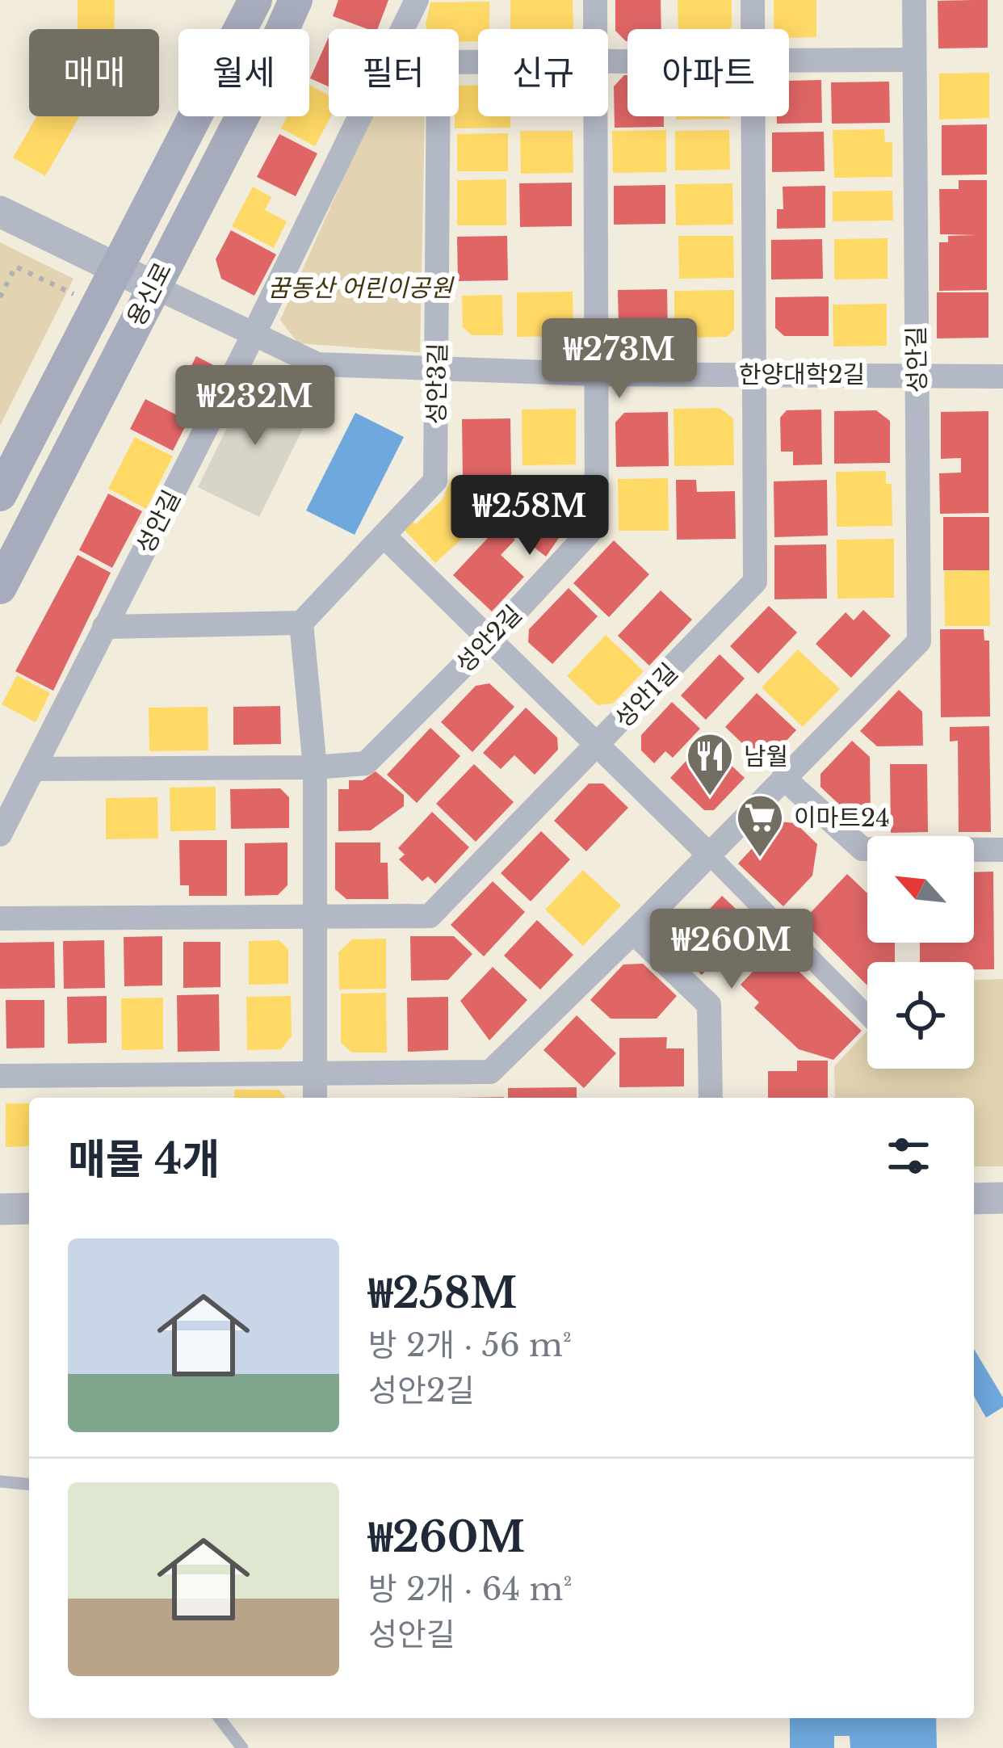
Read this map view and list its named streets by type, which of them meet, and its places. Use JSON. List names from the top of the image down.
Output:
{
  "streets": {
    "main road": ["용신로"],
    "street": [
      "성안길",
      "한양대학2길",
      "성안3길",
      "성안2길",
      "성안1길"
    ]
  },
  "crossings": [
    ["용신로", "한양대학2길"],
    ["성안길", "한양대학2길"],
    ["성안길", "성안2길"],
    ["한양대학2길", "성안3길"],
    ["한양대학2길", "성안2길"],
    ["한양대학2길", "성안1길"]
  ],
  "parks": ["꿈동산 어린이공원"],
  "places": {
    "restaurant": ["남월"],
    "supermarket": ["이마트24"]
  },
  "north": "top left",
  "page": {
    "chip": [
      "매매",
      "월세",
      "필터",
      "신규",
      "아파트"
    ],
    "price": [
      "₩273M",
      "₩232M",
      "₩258M",
      "₩260M"
    ],
    "heading": "매물 4개",
    "list": [
      {
        "name": "₩258M",
        "note": "방 2개 · 56 m² · 성안2길"
      },
      {
        "name": "₩260M",
        "note": "방 2개 · 64 m² · 성안길"
      }
    ]
  }
}
